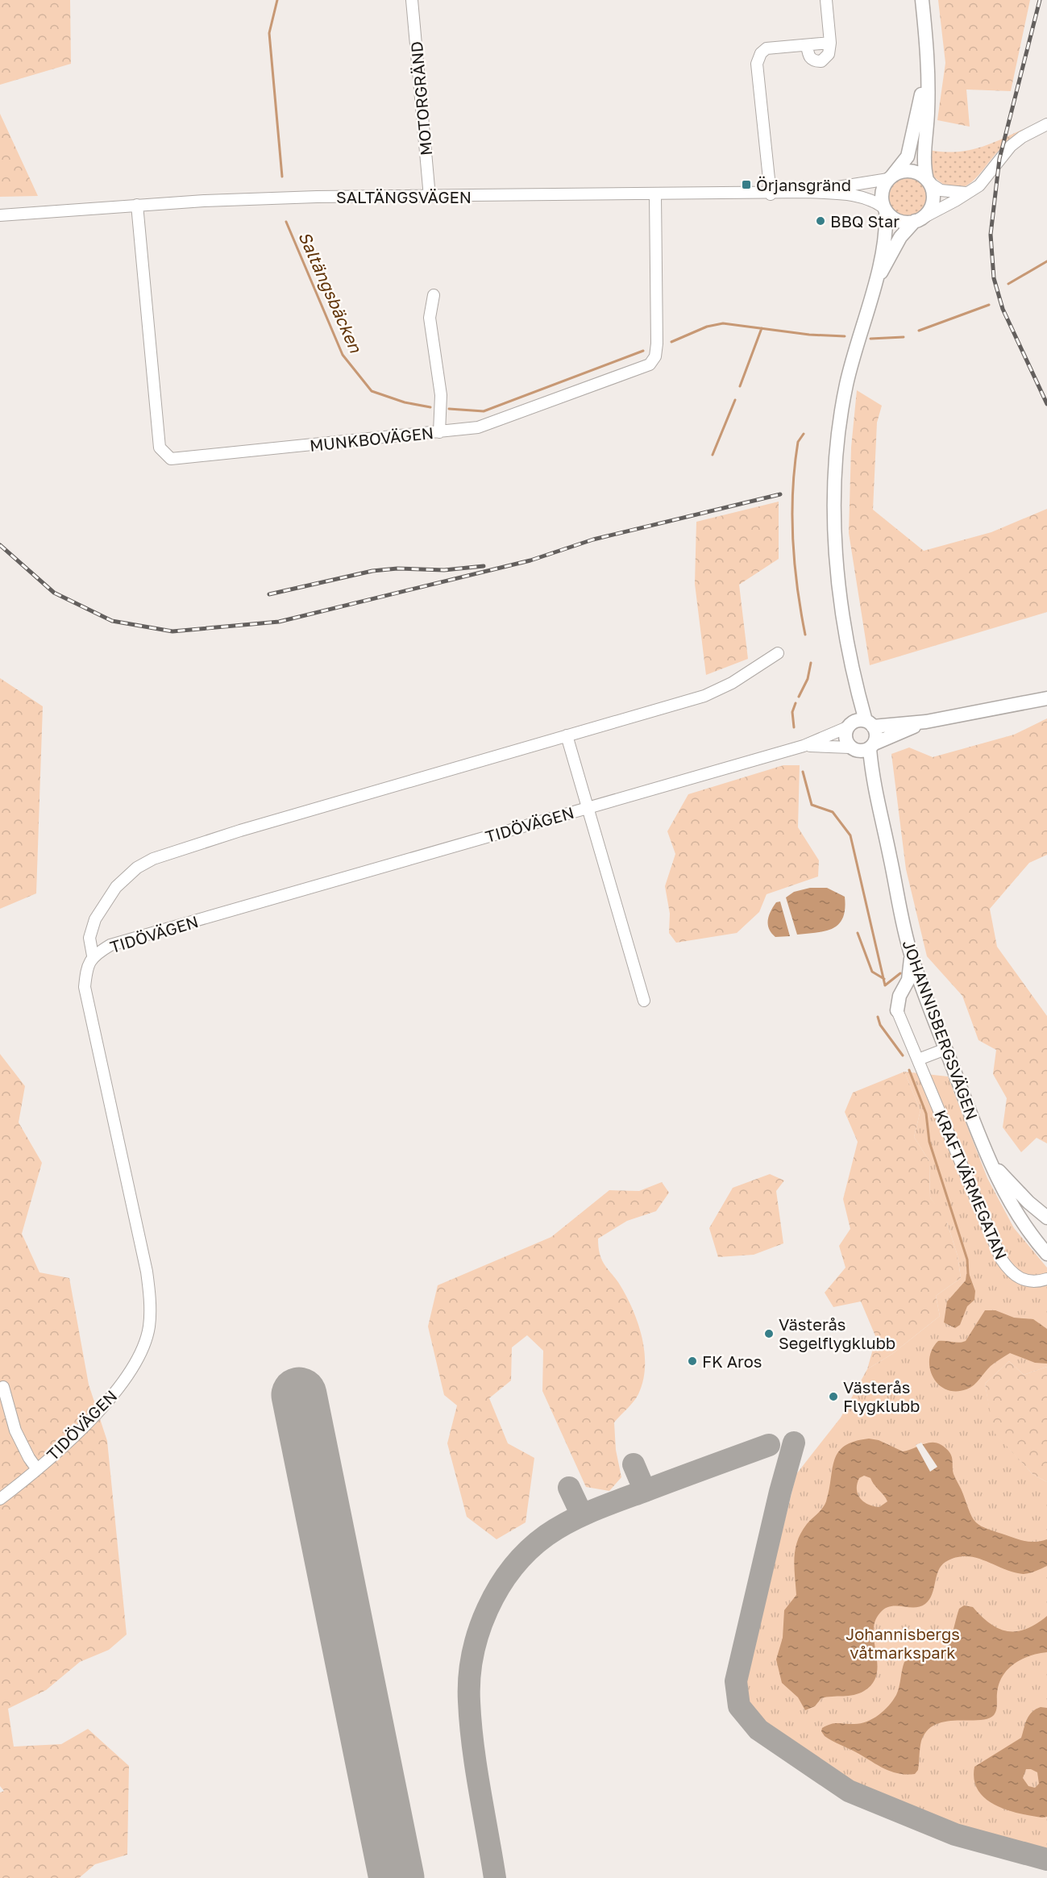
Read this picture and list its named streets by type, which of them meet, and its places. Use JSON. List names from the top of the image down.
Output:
{
  "streets": {
    "main road": ["JOHANNISBERGSVÄGEN"],
    "street": [
      "MOTORGRÄND",
      "SALTÄNGSVÄGEN",
      "MUNKBOVÄGEN",
      "TIDÖVÄGEN",
      "KRAFTVÄRMEGATAN"
    ]
  },
  "crossings": [
    ["MOTORGRÄND", "SALTÄNGSVÄGEN"],
    ["SALTÄNGSVÄGEN", "MUNKBOVÄGEN"],
    ["TIDÖVÄGEN", "JOHANNISBERGSVÄGEN"]
  ],
  "water": ["Saltängsbäcken"],
  "parks": ["Johannisbergs våtmarkspark"],
  "places": {
    "transit": ["Örjansgränd"],
    "other": [
      "BBQ Star",
      "Västerås Segelflygklubb",
      "FK Aros",
      "Västerås Flygklubb"
    ]
  }
}
